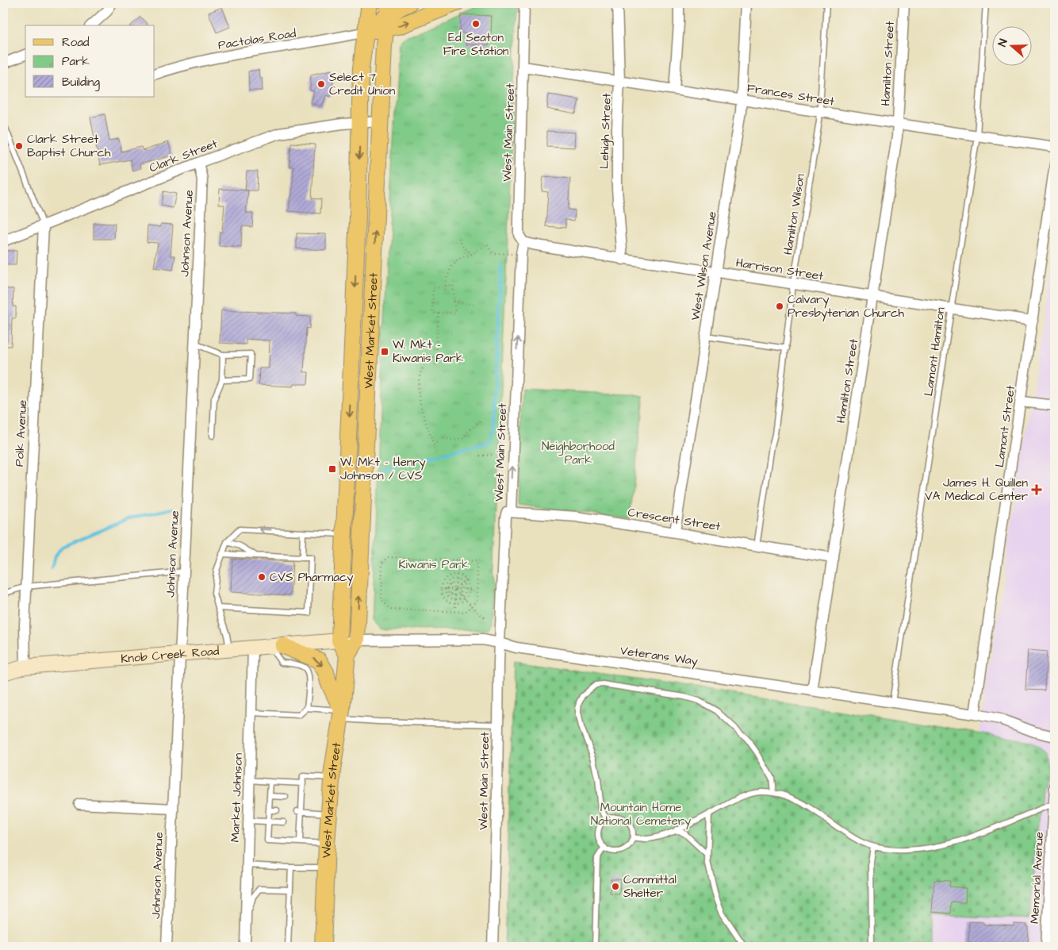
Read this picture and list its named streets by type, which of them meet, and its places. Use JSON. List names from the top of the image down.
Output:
{
  "streets": {
    "main road": ["West Market Street", "Knob Creek Road"],
    "street": [
      "Pactolas Road",
      "Hamilton Street",
      "Frances Street",
      "Lehigh Street",
      "West Main Street",
      "Clark Street",
      "Johnson Avenue",
      "West Wilson Avenue",
      "Harrison Street",
      "Lamont Street",
      "Polk Avenue",
      "Crescent Street",
      "Veterans Way",
      "Market Johnson",
      "Memorial Avenue"
    ],
    "lane": ["Hamilton Wilson", "Lamont Hamilton"]
  },
  "crossings": [
    ["Pactolas Road", "West Market Street"],
    ["Hamilton Street", "Frances Street"],
    ["Hamilton Street", "Harrison Street"],
    ["Hamilton Street", "Crescent Street"],
    ["Hamilton Street", "Veterans Way"],
    ["Frances Street", "Lehigh Street"],
    ["Frances Street", "West Main Street"],
    ["Frances Street", "Hamilton Wilson"],
    ["Frances Street", "West Wilson Avenue"],
    ["Frances Street", "Lamont Hamilton"],
    ["Lehigh Street", "Harrison Street"],
    ["West Main Street", "Harrison Street"],
    ["West Main Street", "Crescent Street"],
    ["West Main Street", "Veterans Way"],
    ["Clark Street", "Johnson Avenue"],
    ["Clark Street", "West Market Street"],
    ["Clark Street", "Polk Avenue"],
    ["Hamilton Wilson", "Harrison Street"],
    ["Hamilton Wilson", "Crescent Street"],
    ["Johnson Avenue", "Knob Creek Road"],
    ["West Wilson Avenue", "Harrison Street"],
    ["West Wilson Avenue", "Crescent Street"],
    ["Harrison Street", "Lamont Hamilton"],
    ["Harrison Street", "Lamont Street"],
    ["West Market Street", "Knob Creek Road"],
    ["West Market Street", "Veterans Way"],
    ["Lamont Hamilton", "Veterans Way"],
    ["Lamont Street", "Veterans Way"],
    ["Polk Avenue", "Knob Creek Road"],
    ["Knob Creek Road", "Veterans Way"],
    ["Knob Creek Road", "Market Johnson"]
  ],
  "parks": ["Neighborhood Park", "Kiwanis Park", "Mountain Home National Cemetery"],
  "places": {
    "other": [
      "Ed Seaton Fire Station",
      "Select 7 Credit Union",
      "Clark Street Baptist Church",
      "Calvary Presbyterian Church",
      "CVS Pharmacy",
      "Committal Shelter"
    ],
    "transit": ["W. Mkt - Kiwanis Park", "W. Mkt - Henry Johnson / CVS"],
    "health": ["James H. Quillen VA Medical Center"]
  },
  "legend": ["Road", "Park", "Building"],
  "north": "left"
}
